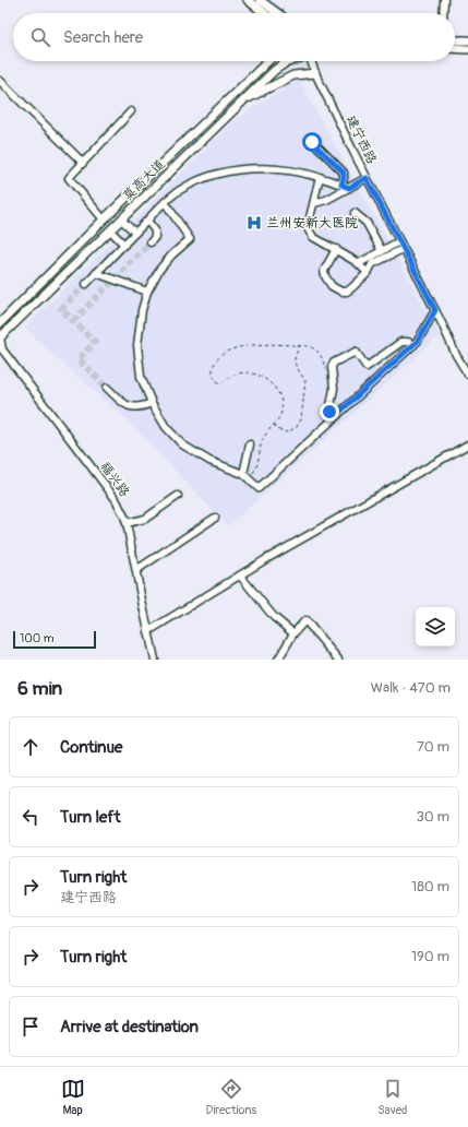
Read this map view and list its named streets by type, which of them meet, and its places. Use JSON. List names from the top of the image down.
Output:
{
  "streets": {
    "main road": ["莫高大道"],
    "street": ["建宁西路", "福兴路"]
  },
  "crossings": [
    ["莫高大道", "福兴路"]
  ],
  "places": {
    "hospital": ["兰州安新大医院"]
  },
  "scale_bar": "100 m",
  "page": {
    "search": "Search here",
    "scale": "100 m",
    "heading": ["6 min", "Walk · 470 m"],
    "list": [
      ["Continue", "70 m"],
      ["Turn left", "30 m"],
      ["Turn right", "建宁西路", "180 m"],
      ["Turn right", "190 m"],
      "Arrive at destination"
    ],
    "nav": ["Map", "Directions", "Saved"]
  }
}
